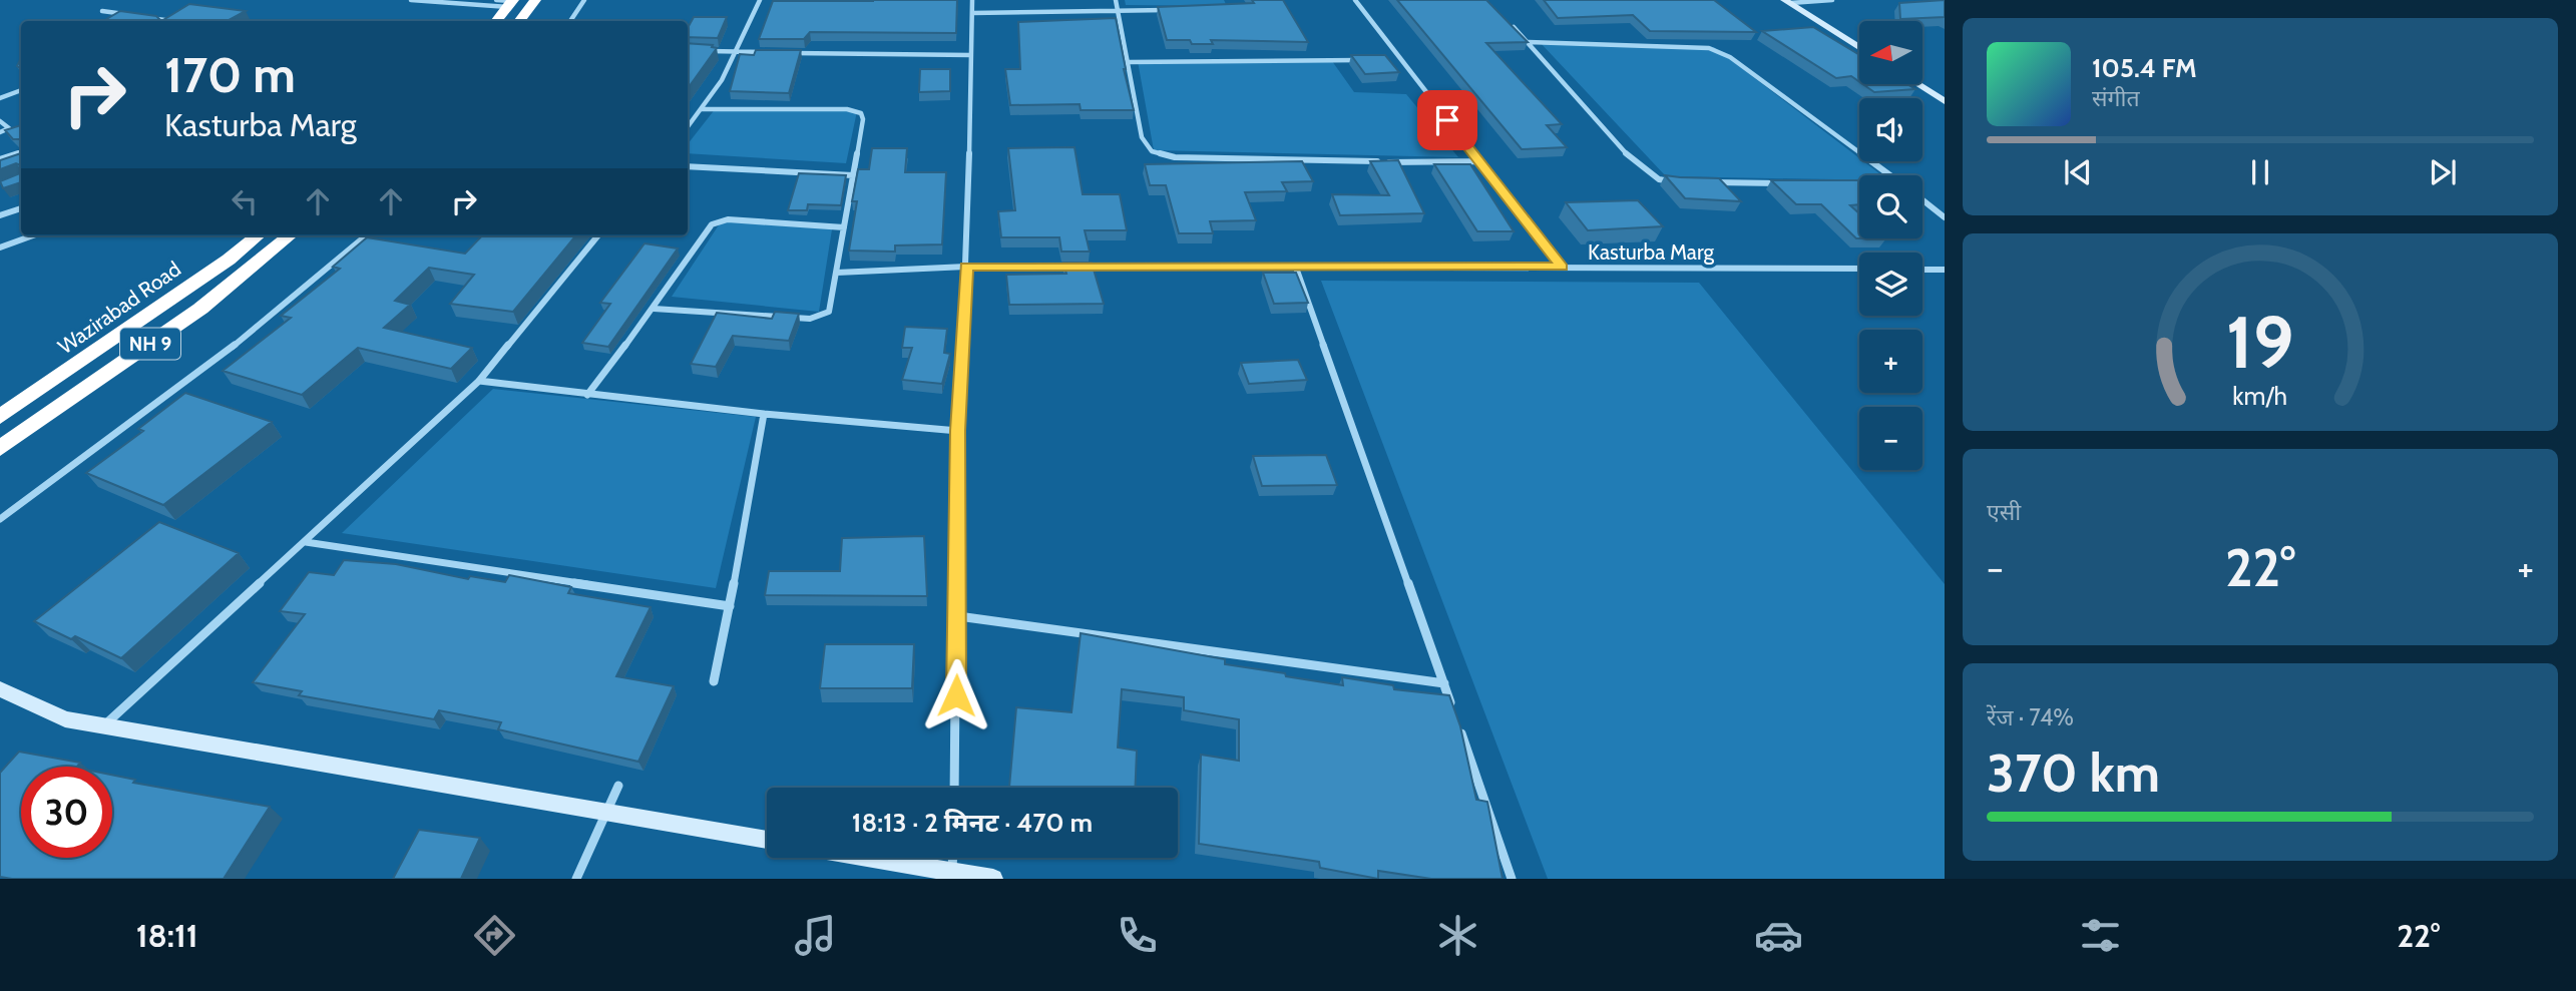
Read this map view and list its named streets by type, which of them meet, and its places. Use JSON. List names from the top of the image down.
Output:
{
  "streets": {
    "highway": ["Wazirabad Road", "NH 9"],
    "street": ["Kasturba Marg"]
  },
  "north": "left",
  "page": {
    "map_buttons": ["+", "−"],
    "turn": ["170 m", "Kasturba Marg"],
    "song": ["105.4 FM", "संगीत"],
    "tile": [
      "एसी",
      ["रेंज · 74%", "370 km"]
    ],
    "heat": ["−", "22°", "+"],
    "limit": "30",
    "trip": "18:13 · 2 मिनट · 470 m",
    "tabs": ["18:11", "22°"],
    "gauge": ["19", "km/h"]
  }
}
